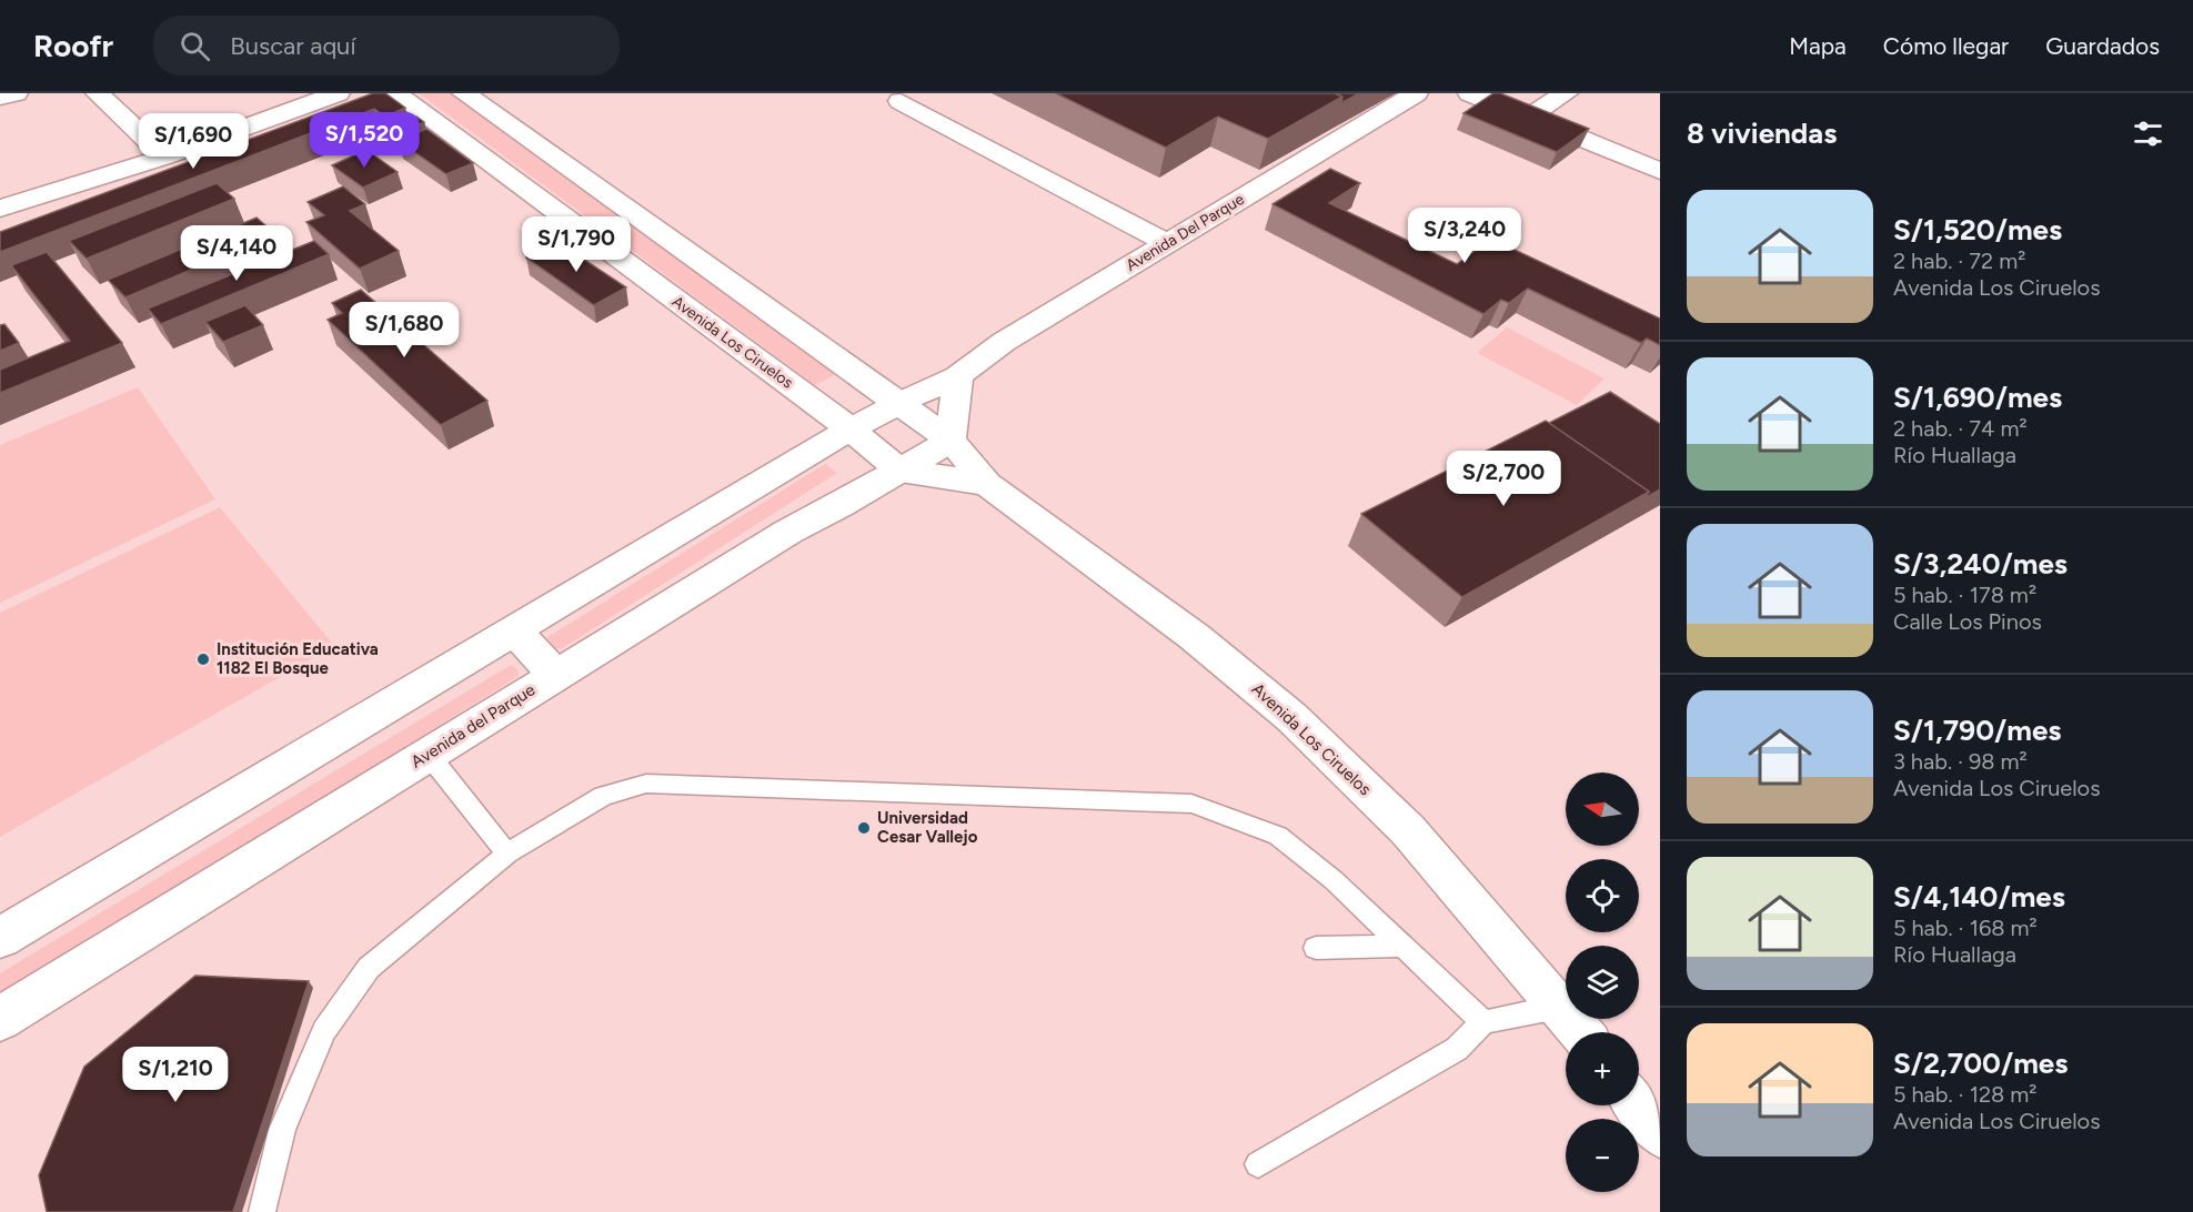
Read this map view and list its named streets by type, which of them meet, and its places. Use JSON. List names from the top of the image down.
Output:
{
  "streets": {
    "main road": ["Avenida Del Parque", "Avenida Los Ciruelos", "Avenida del Parque"]
  },
  "crossings": [
    ["Avenida Del Parque", "Avenida Los Ciruelos"],
    ["Avenida Los Ciruelos", "Avenida del Parque"]
  ],
  "places": ["Institución Educativa 1182 El Bosque", "Universidad Cesar Vallejo"],
  "north": "left",
  "page": {
    "header": "Roofr",
    "search": "Buscar aquí",
    "nav": ["Mapa", "Cómo llegar", "Guardados"],
    "heading": "8 viviendas",
    "price": [
      "S/1,520",
      "S/1,690",
      "S/3,240",
      "S/1,790",
      "S/4,140",
      "S/1,680",
      "S/2,700",
      "S/1,210"
    ],
    "list": [
      {
        "name": "S/1,520/mes",
        "note": "2 hab. · 72 m² · Avenida Los Ciruelos"
      },
      {
        "name": "S/1,690/mes",
        "note": "2 hab. · 74 m² · Río Huallaga"
      },
      {
        "name": "S/3,240/mes",
        "note": "5 hab. · 178 m² · Calle Los Pinos"
      },
      {
        "name": "S/1,790/mes",
        "note": "3 hab. · 98 m² · Avenida Los Ciruelos"
      },
      {
        "name": "S/4,140/mes",
        "note": "5 hab. · 168 m² · Río Huallaga"
      },
      {
        "name": "S/2,700/mes",
        "note": "5 hab. · 128 m² · Avenida Los Ciruelos"
      }
    ],
    "map_buttons": ["+", "−"]
  }
}
